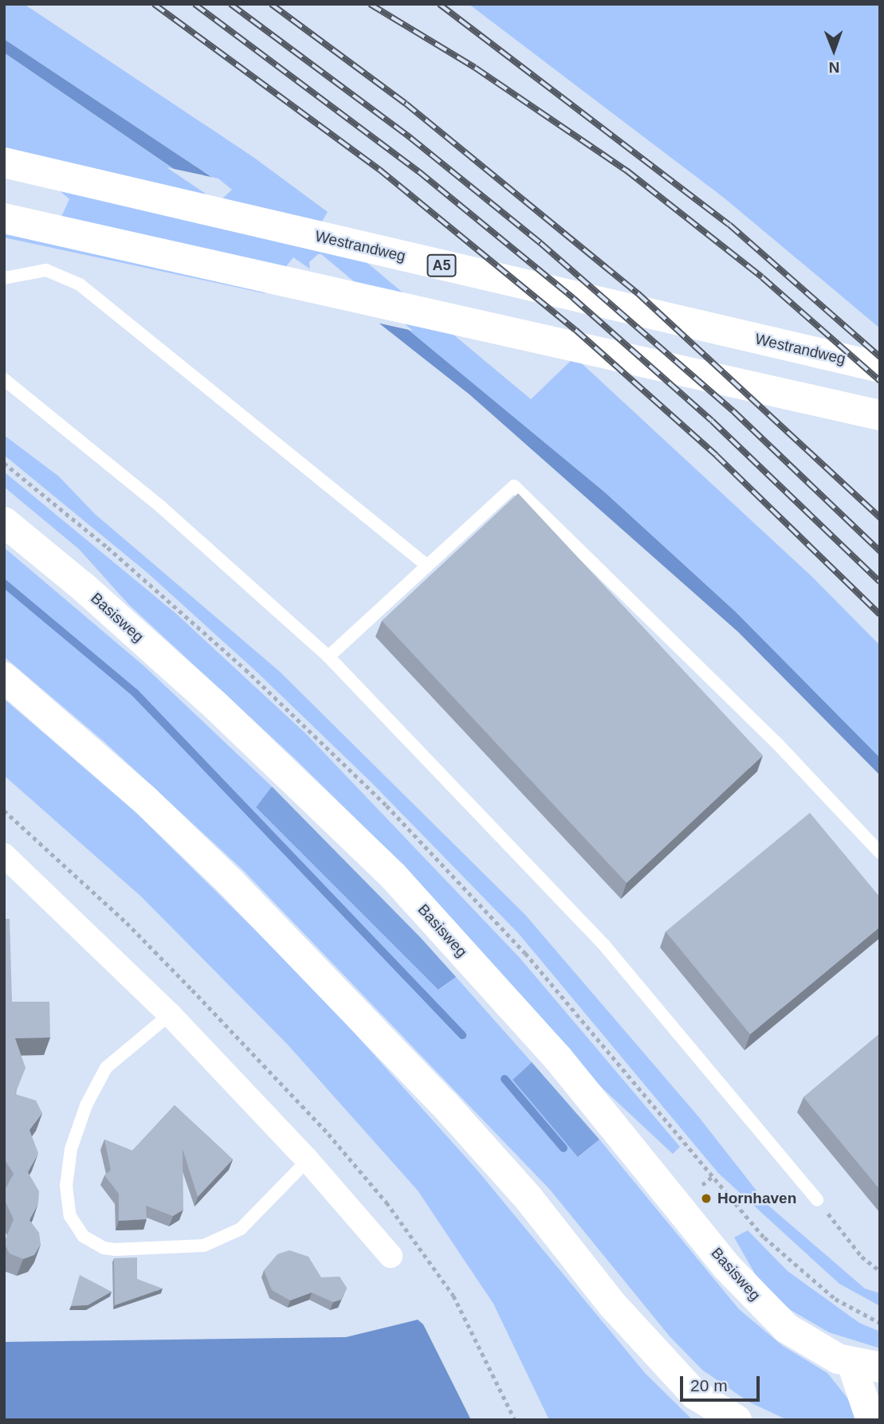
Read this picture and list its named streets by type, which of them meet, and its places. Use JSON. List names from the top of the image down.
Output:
{
  "streets": {
    "main road": ["Westrandweg", "A5", "Basisweg"]
  },
  "places": ["Hornhaven"],
  "scale_bar": "20 m",
  "north": "bottom"
}
